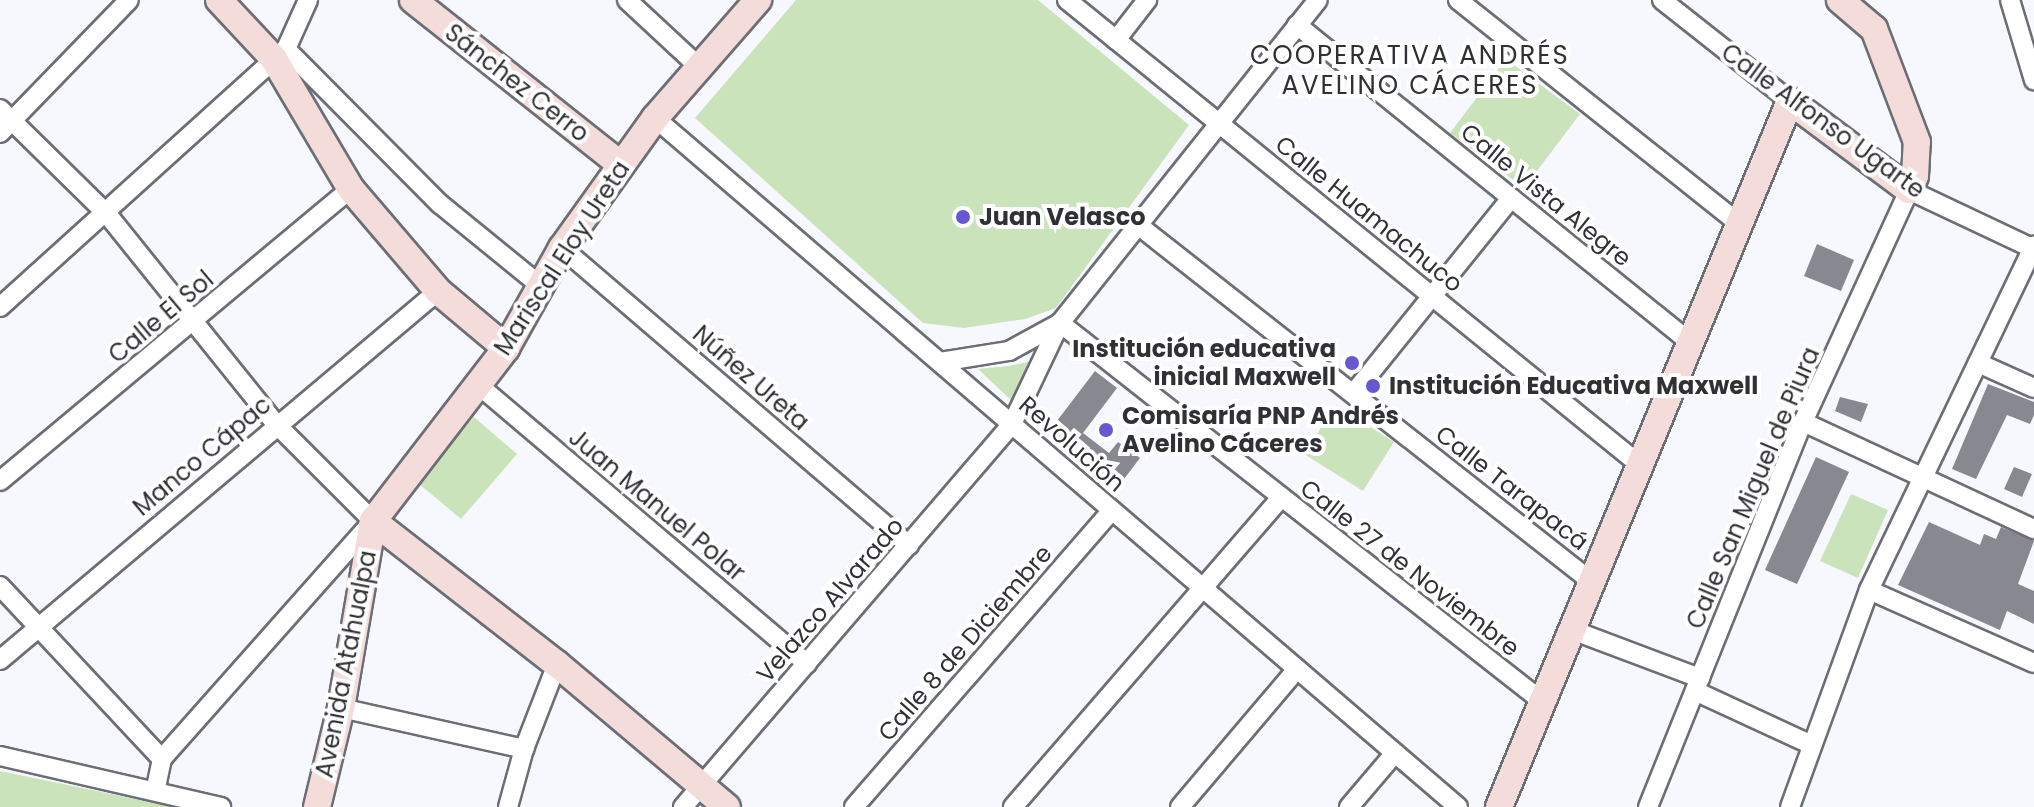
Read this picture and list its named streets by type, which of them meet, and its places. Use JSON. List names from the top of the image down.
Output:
{
  "streets": {
    "street": [
      "Sánchez Cerro",
      "Calle Alfonso Ugarte",
      "Calle Vista Alegre",
      "Calle Huamachuco",
      "Mariscal Eloy Ureta",
      "Calle El Sol",
      "Núñez Ureta",
      "Revolución",
      "Manco Cápac",
      "Calle Tarapacá",
      "Calle San Miguel de Piura",
      "Juan Manuel Polar",
      "Calle 27 de Noviembre",
      "Velazco Alvarado",
      "Calle 8 de Diciembre",
      "Avenida Atahualpa"
    ]
  },
  "crossings": [
    ["Sánchez Cerro", "Mariscal Eloy Ureta"],
    ["Calle Alfonso Ugarte", "Calle San Miguel de Piura"],
    ["Mariscal Eloy Ureta", "Núñez Ureta"],
    ["Mariscal Eloy Ureta", "Revolución"],
    ["Mariscal Eloy Ureta", "Juan Manuel Polar"],
    ["Mariscal Eloy Ureta", "Avenida Atahualpa"],
    ["Núñez Ureta", "Velazco Alvarado"],
    ["Revolución", "Velazco Alvarado"],
    ["Revolución", "Calle 8 de Diciembre"],
    ["Juan Manuel Polar", "Velazco Alvarado"],
    ["Calle 27 de Noviembre", "Velazco Alvarado"]
  ],
  "districts": ["COOPERATIVA ANDRÉS AVELINO CÁCERES"],
  "places": [
    "Juan Velasco",
    "Institución educativa inicial Maxwell",
    "Institución Educativa Maxwell",
    "Comisaría PNP Andrés Avelino Cáceres"
  ]
}
